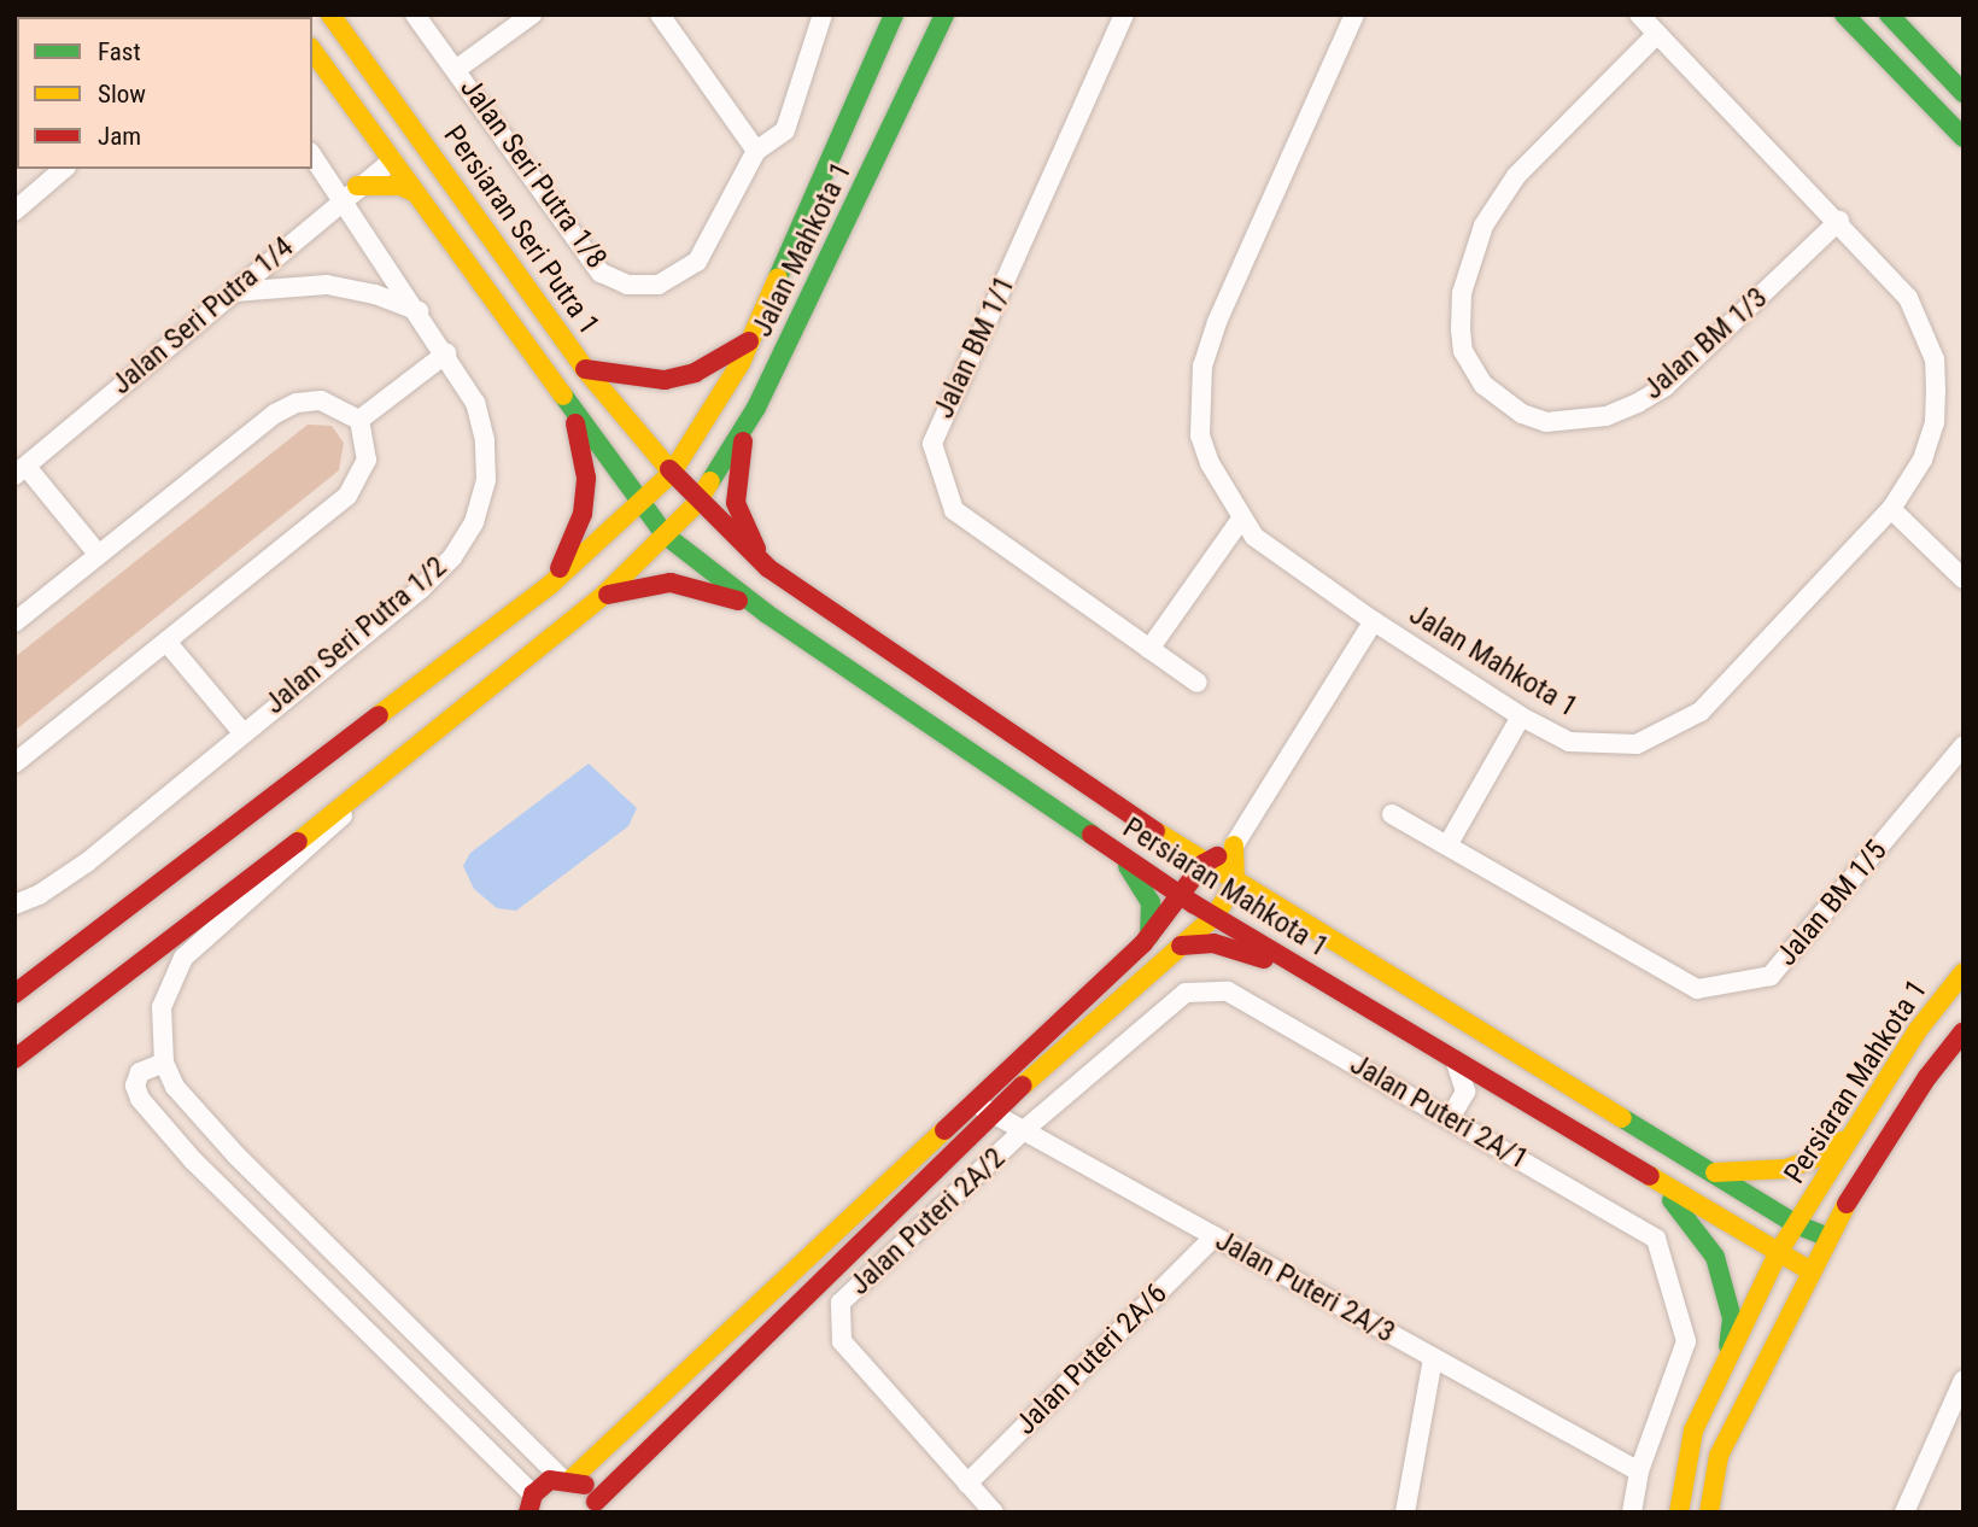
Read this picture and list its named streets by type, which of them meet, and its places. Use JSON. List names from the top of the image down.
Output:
{
  "streets": {
    "street": [
      "Jalan Seri Putra 1/8",
      "Persiaran Seri Putra 1",
      "Jalan Mahkota 1",
      "Jalan Seri Putra 1/4",
      "Jalan BM 1/3",
      "Jalan BM 1/1",
      "Jalan Seri Putra 1/2",
      "Persiaran Mahkota 1",
      "Jalan BM 1/5",
      "Jalan Puteri 2A/1",
      "Jalan Puteri 2A/2",
      "Jalan Puteri 2A/3",
      "Jalan Puteri 2A/6"
    ]
  },
  "crossings": [
    ["Persiaran Seri Putra 1", "Jalan Mahkota 1"],
    ["Persiaran Seri Putra 1", "Persiaran Mahkota 1"],
    ["Jalan Mahkota 1", "Jalan BM 1/3"],
    ["Jalan Mahkota 1", "Persiaran Mahkota 1"],
    ["Jalan Seri Putra 1/4", "Jalan Seri Putra 1/2"],
    ["Jalan Puteri 2A/1", "Jalan Puteri 2A/2"],
    ["Jalan Puteri 2A/1", "Jalan Puteri 2A/3"],
    ["Jalan Puteri 2A/2", "Jalan Puteri 2A/3"],
    ["Jalan Puteri 2A/2", "Jalan Puteri 2A/6"],
    ["Jalan Puteri 2A/3", "Jalan Puteri 2A/6"]
  ],
  "legend": ["Fast", "Slow", "Jam"]
}
